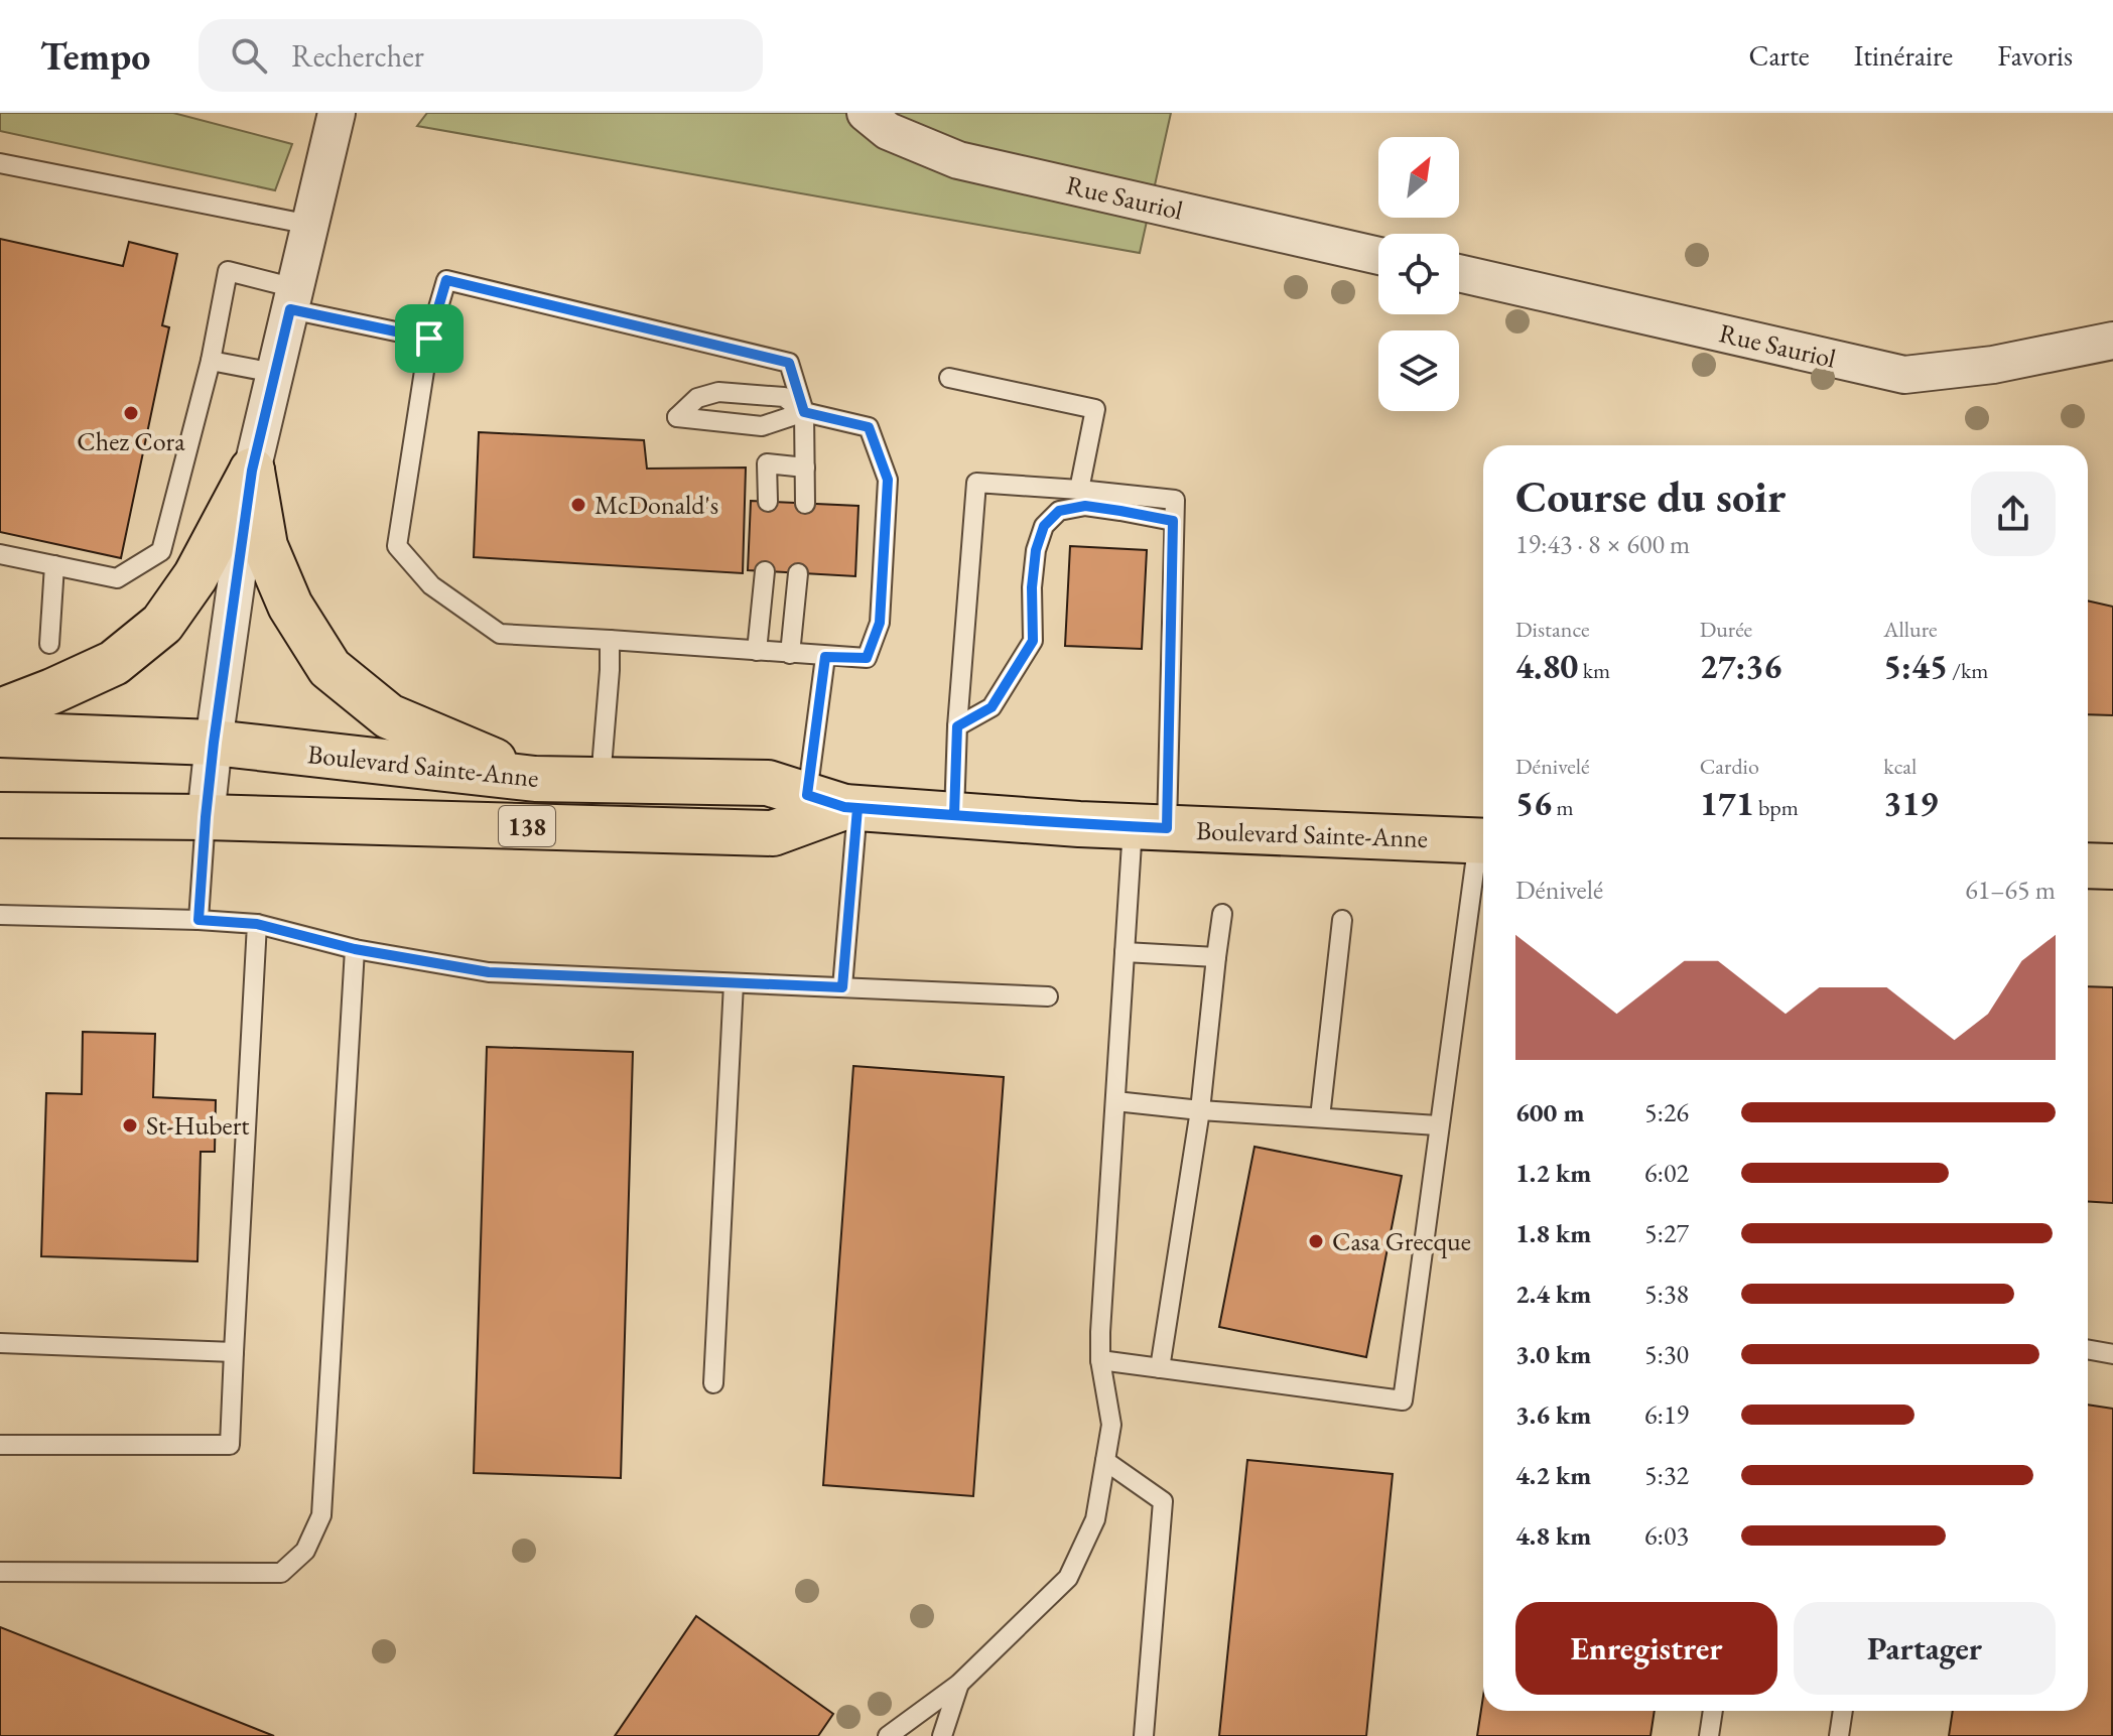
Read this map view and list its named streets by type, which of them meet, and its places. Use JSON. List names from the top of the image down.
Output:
{
  "streets": {
    "main road": ["Boulevard Sainte-Anne", "138"],
    "street": ["Rue Sauriol"]
  },
  "places": [
    "Chez Cora",
    "McDonald's",
    "St-Hubert",
    "Casa Grecque"
  ],
  "north": "top right",
  "page": {
    "header": "Tempo",
    "search": "Rechercher",
    "nav": ["Carte", "Itinéraire", "Favoris"],
    "heading": ["Course du soir", "19:43 · 8 × 600 m"],
    "stats": [
      ["Distance", "4.80 km"],
      ["Durée", "27:36"],
      ["Allure", "5:45 /km"],
      ["Dénivelé", "56 m"],
      ["Cardio", "171 bpm"],
      ["kcal", "319"]
    ],
    "chart": ["Dénivelé", "61–65 m"],
    "list": [
      {
        "name": "600 m",
        "note": "5:26"
      },
      {
        "name": "1.2 km",
        "note": "6:02"
      },
      {
        "name": "1.8 km",
        "note": "5:27"
      },
      {
        "name": "2.4 km",
        "note": "5:38"
      },
      {
        "name": "3.0 km",
        "note": "5:30"
      },
      {
        "name": "3.6 km",
        "note": "6:19"
      },
      {
        "name": "4.2 km",
        "note": "5:32"
      },
      {
        "name": "4.8 km",
        "note": "6:03"
      }
    ],
    "buttons": ["Enregistrer", "Partager"]
  }
}
